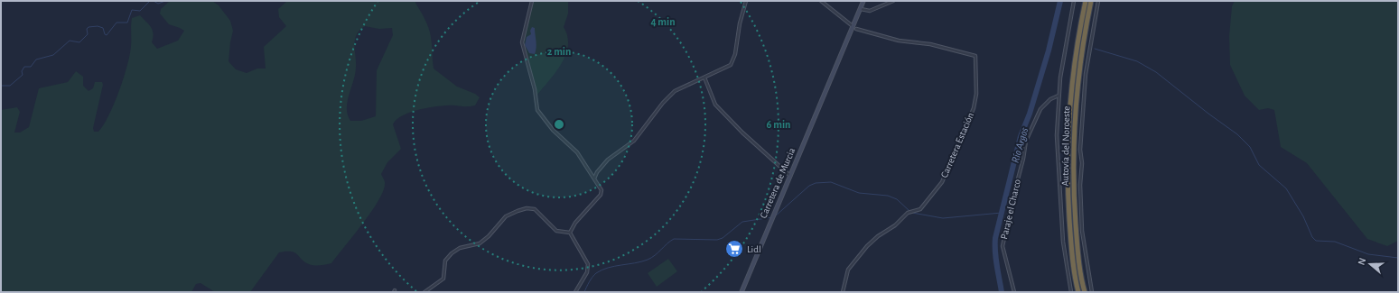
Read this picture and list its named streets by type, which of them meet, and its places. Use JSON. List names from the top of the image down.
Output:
{
  "streets": {
    "highway": ["Autovía del Noroeste"],
    "main road": ["Carretera de Murcia"],
    "street": ["Carretera Estación", "Paraje el Charco"]
  },
  "crossings": [
    ["Carretera Estación", "Carretera de Murcia"]
  ],
  "water": ["Río Argos"],
  "places": {
    "supermarket": ["Lidl"]
  },
  "north": "left",
  "rings": ["4 min", "2 min", "6 min"]
}
